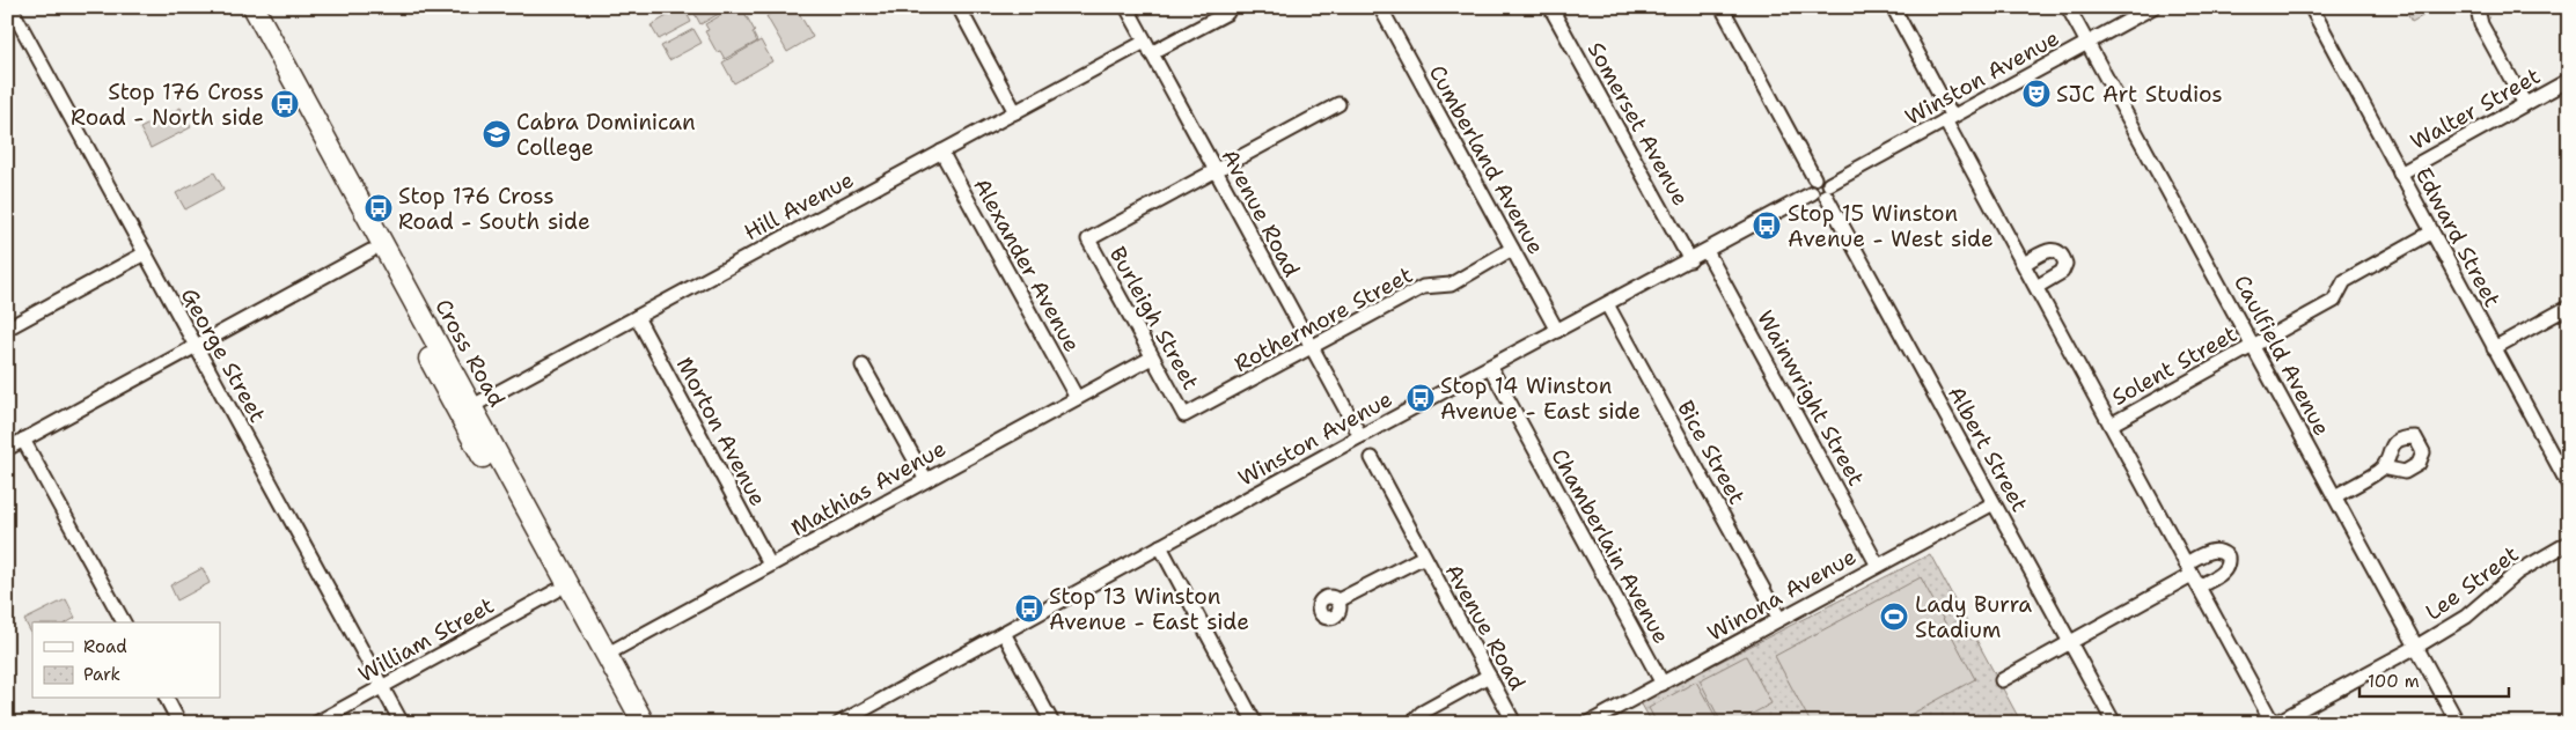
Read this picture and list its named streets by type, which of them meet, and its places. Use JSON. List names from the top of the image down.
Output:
{
  "streets": {
    "highway": ["Cross Road"],
    "street": [
      "Winston Avenue",
      "Walter Street",
      "Somerset Avenue",
      "Cumberland Avenue",
      "Hill Avenue",
      "Avenue Road",
      "Edward Street",
      "Alexander Avenue",
      "Burleigh Street",
      "Rothermore Street",
      "George Street",
      "Caulfield Avenue",
      "Solent Street",
      "Wainwright Street",
      "Morton Avenue",
      "Albert Street",
      "Bice Street",
      "Mathias Avenue",
      "Chamberlain Avenue",
      "Lee Street",
      "Winona Avenue",
      "William Street"
    ]
  },
  "crossings": [
    ["Winston Avenue", "Somerset Avenue"],
    ["Winston Avenue", "Cumberland Avenue"],
    ["Winston Avenue", "Avenue Road"],
    ["Winston Avenue", "Caulfield Avenue"],
    ["Winston Avenue", "Wainwright Street"],
    ["Winston Avenue", "Albert Street"],
    ["Winston Avenue", "Bice Street"],
    ["Winston Avenue", "Chamberlain Avenue"],
    ["Walter Street", "Edward Street"],
    ["Cumberland Avenue", "Rothermore Street"],
    ["Hill Avenue", "Avenue Road"],
    ["Hill Avenue", "Alexander Avenue"],
    ["Hill Avenue", "Cross Road"],
    ["Hill Avenue", "Morton Avenue"],
    ["Avenue Road", "Burleigh Street"],
    ["Avenue Road", "Rothermore Street"],
    ["Edward Street", "Solent Street"],
    ["Alexander Avenue", "Mathias Avenue"],
    ["Burleigh Street", "Rothermore Street"],
    ["Burleigh Street", "Mathias Avenue"],
    ["Cross Road", "Mathias Avenue"],
    ["Cross Road", "William Street"],
    ["George Street", "William Street"],
    ["Caulfield Avenue", "Solent Street"],
    ["Caulfield Avenue", "Lee Street"],
    ["Wainwright Street", "Winona Avenue"],
    ["Morton Avenue", "Mathias Avenue"],
    ["Albert Street", "Winona Avenue"],
    ["Bice Street", "Winona Avenue"],
    ["Chamberlain Avenue", "Winona Avenue"]
  ],
  "places": {
    "theatre": ["SJC Art Studios"],
    "bus stop": [
      "Stop 176 Cross Road - North side",
      "Stop 176 Cross Road - South side",
      "Stop 15 Winston Avenue - West side",
      "Stop 14 Winston Avenue - East side",
      "Stop 13 Winston Avenue - East side"
    ],
    "school or university": ["Cabra Dominican College"],
    "sports": ["Lady Burra Stadium"]
  },
  "legend": ["Road", "Park"],
  "scale_bar": "100 m"
}
